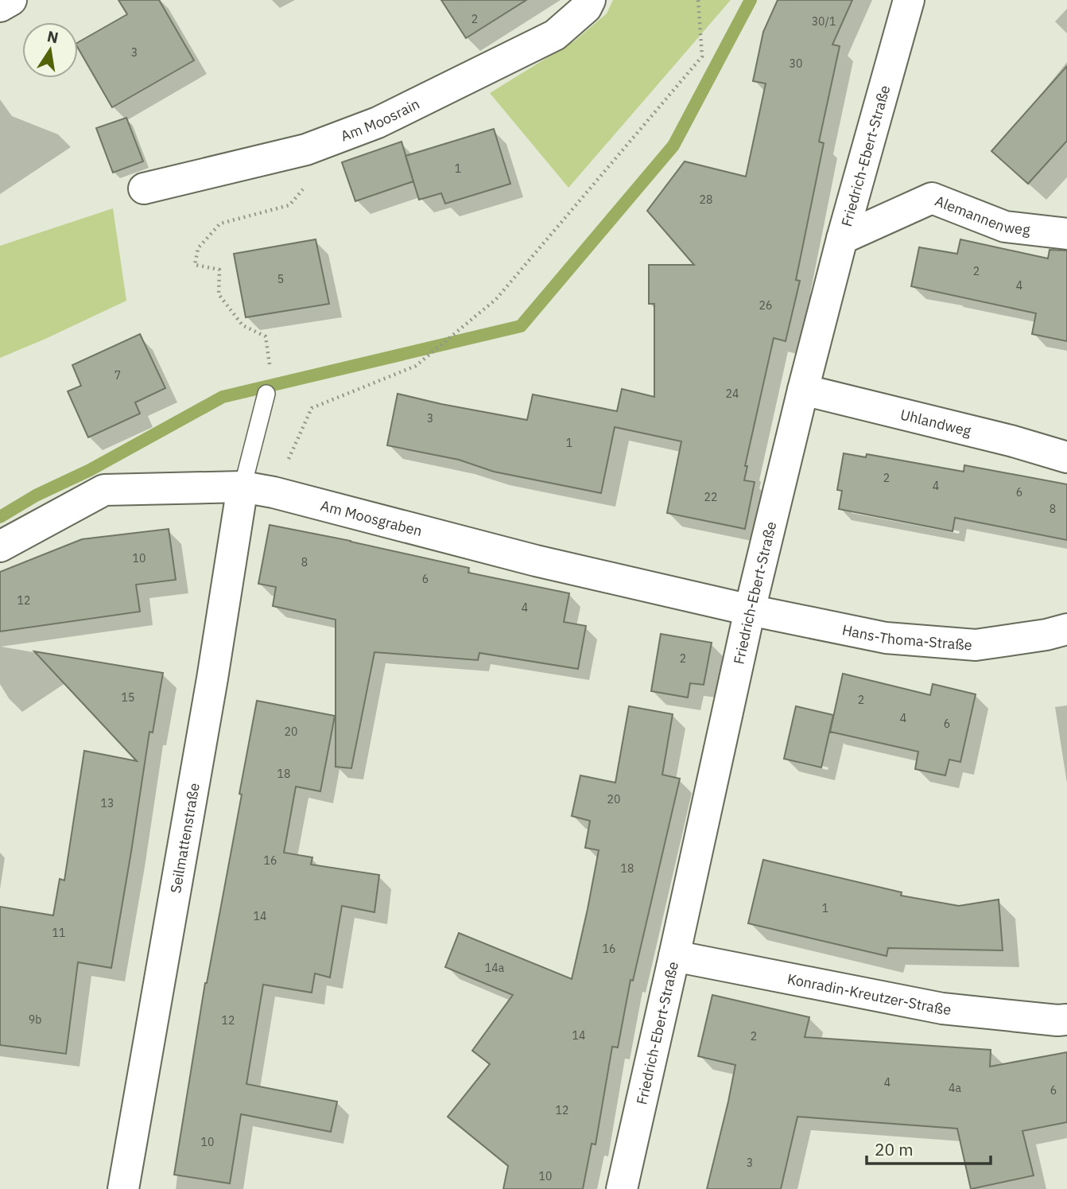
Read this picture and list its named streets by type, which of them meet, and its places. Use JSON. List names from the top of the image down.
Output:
{
  "streets": {
    "street": [
      "Am Moosrain",
      "Friedrich-Ebert-Straße",
      "Alemannenweg",
      "Uhlandweg",
      "Am Moosgraben",
      "Hans-Thoma-Straße",
      "Seilmattenstraße",
      "Konradin-Kreutzer-Straße"
    ]
  },
  "crossings": [
    ["Friedrich-Ebert-Straße", "Alemannenweg"],
    ["Friedrich-Ebert-Straße", "Uhlandweg"],
    ["Friedrich-Ebert-Straße", "Am Moosgraben"],
    ["Friedrich-Ebert-Straße", "Hans-Thoma-Straße"],
    ["Friedrich-Ebert-Straße", "Konradin-Kreutzer-Straße"],
    ["Am Moosgraben", "Hans-Thoma-Straße"],
    ["Am Moosgraben", "Seilmattenstraße"]
  ],
  "house_numbers": [
    "2",
    "30/1",
    "3",
    "30",
    "1",
    "28",
    "2",
    "5",
    "4",
    "26",
    "7",
    "24",
    "3",
    "1",
    "2",
    "4",
    "6",
    "22",
    "8",
    "10",
    "8",
    "6",
    "12",
    "4",
    "2",
    "15",
    "2",
    "4",
    "6",
    "20",
    "18",
    "20",
    "13",
    "16",
    "18",
    "1",
    "14",
    "11",
    "16",
    "14a",
    "9b",
    "12",
    "14",
    "2",
    "4",
    "4a",
    "6",
    "12",
    "10",
    "3",
    "10"
  ],
  "scale_bar": "20 m",
  "north": "top"
}
